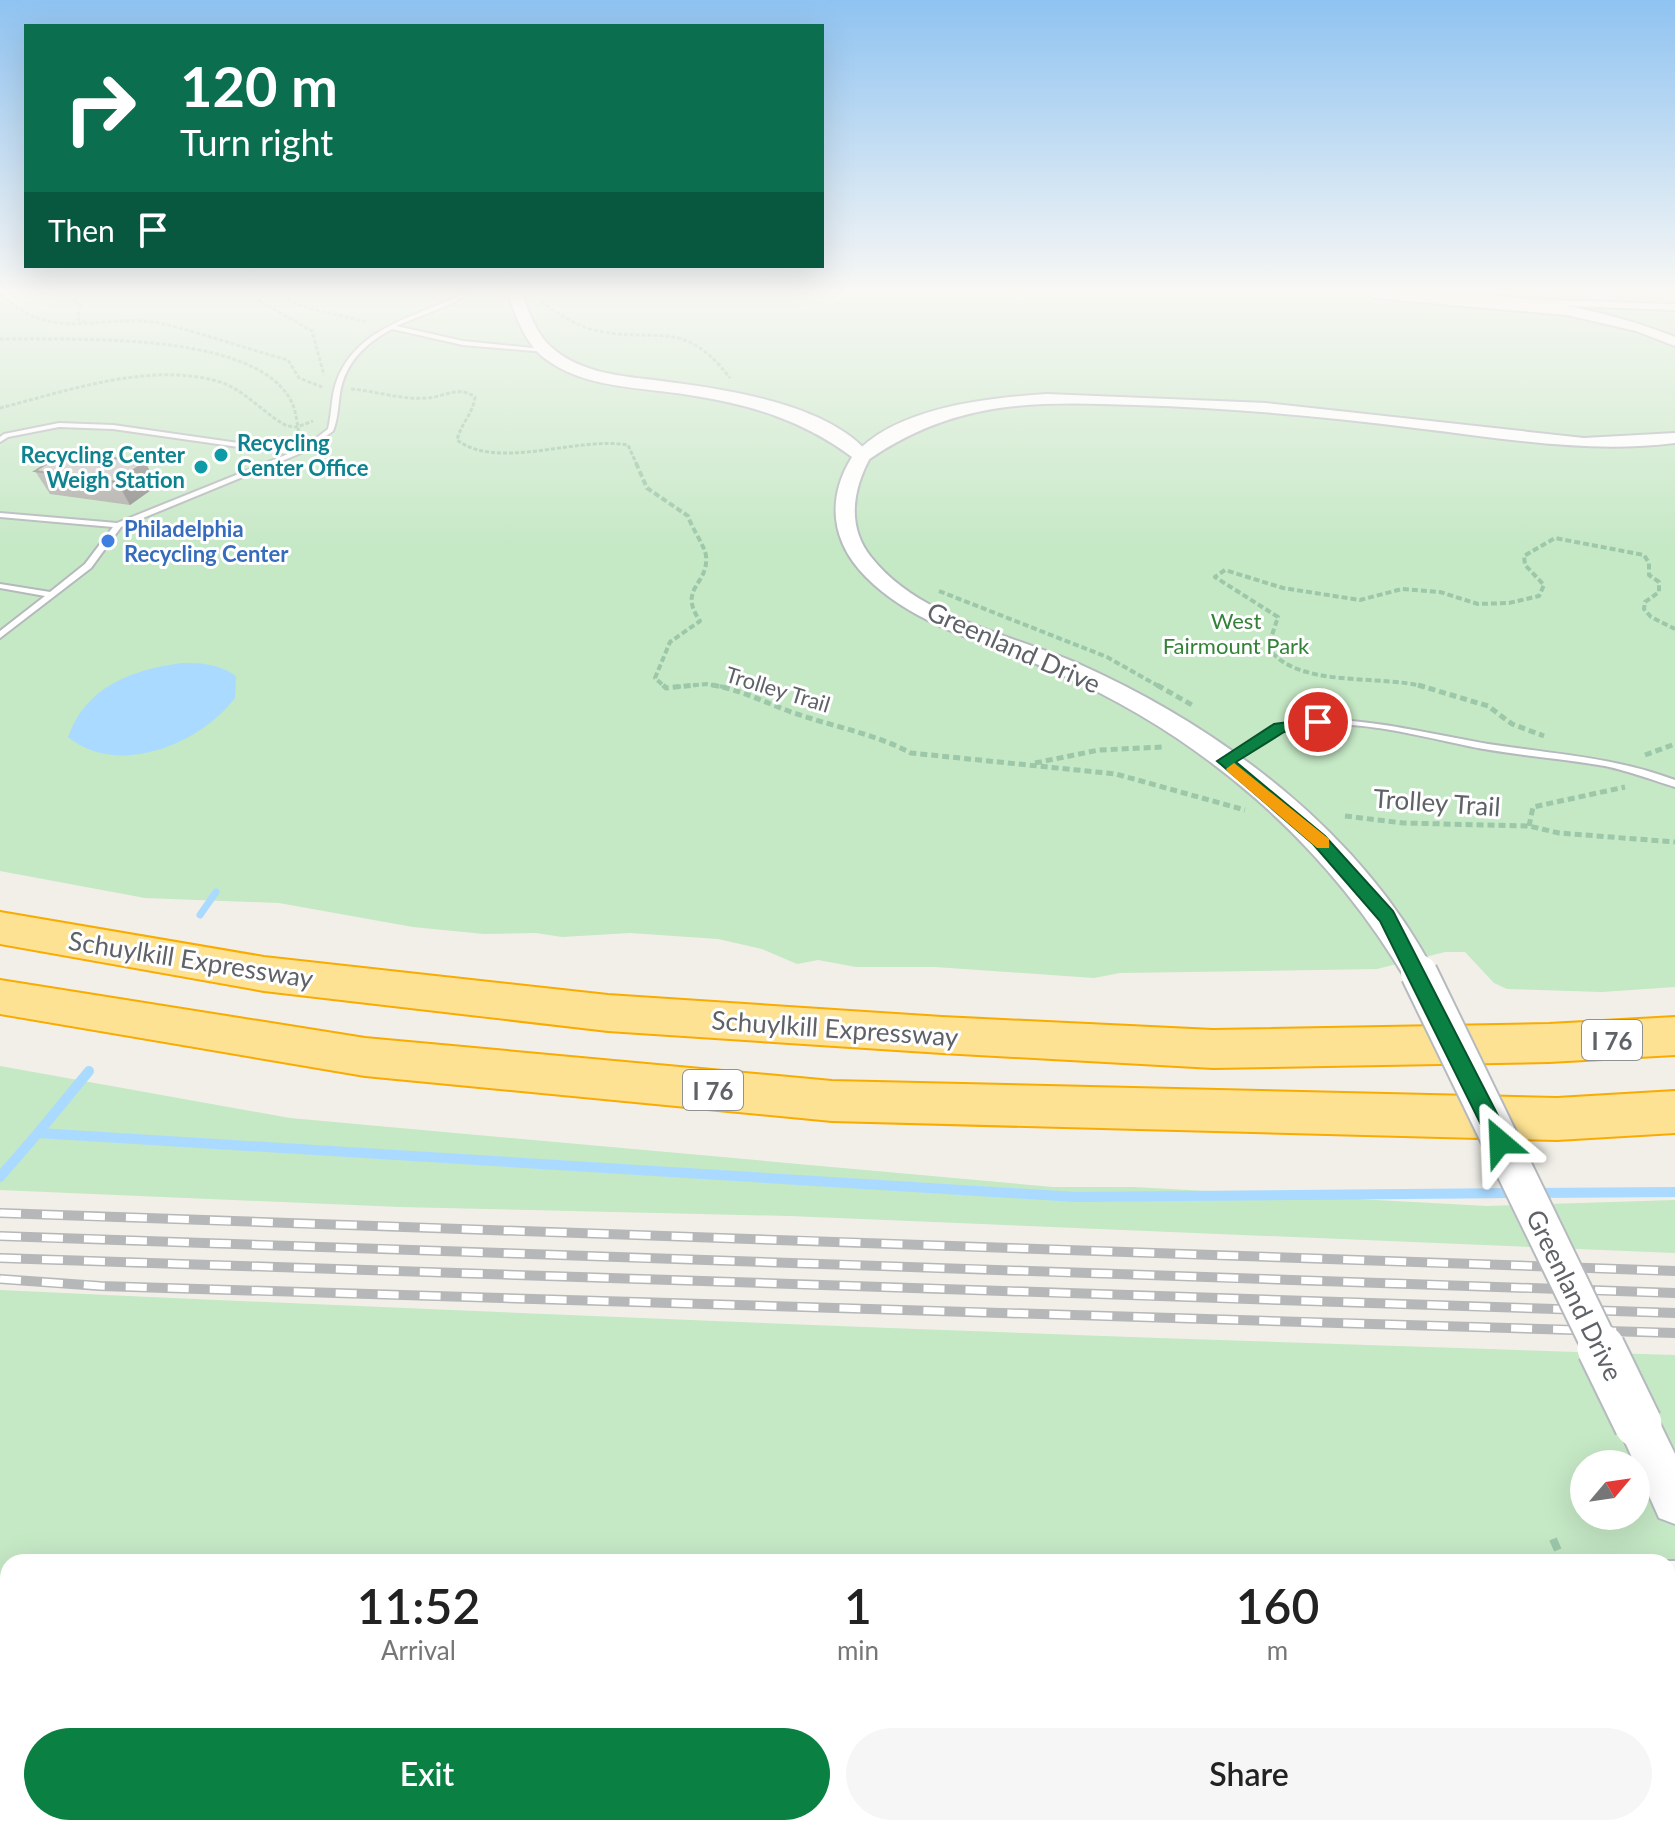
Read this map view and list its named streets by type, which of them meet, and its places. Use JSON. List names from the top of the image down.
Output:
{
  "streets": {
    "highway": ["Schuylkill Expressway", "I 76"],
    "main road": ["Greenland Drive"],
    "path": ["Trolley Trail"]
  },
  "parks": ["West Fairmount Park"],
  "places": ["Recycling Center Office", "Recycling Center Weigh Station", "Philadelphia Recycling Center"],
  "north": "top right",
  "page": {
    "turn": ["120 m", "Turn right"],
    "then": "Then",
    "eta": [
      "11:52",
      "Arrival",
      "1",
      "min",
      "160",
      "m"
    ],
    "buttons": ["Exit", "Share"]
  }
}
